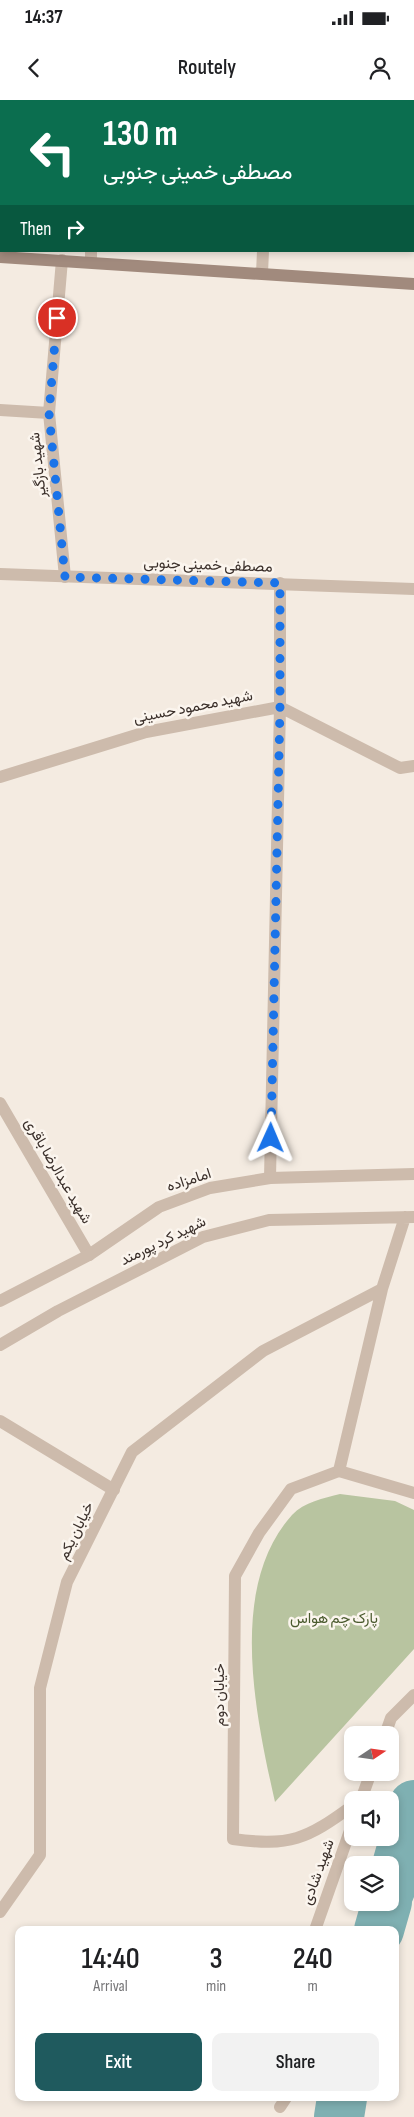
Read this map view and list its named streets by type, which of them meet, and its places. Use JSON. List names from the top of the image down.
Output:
{
  "streets": {
    "street": [
      "شهید بازگیر",
      "مصطفی خمینی جنوبی",
      "شهید محمود حسینی",
      "شهید عبدالرضا باقری",
      "امامزاده",
      "شهید کرد پورمند",
      "خیابان یکم",
      "خیابان دوم",
      "شهید شادی"
    ]
  },
  "crossings": [
    ["شهید بازگیر", "مصطفی خمینی جنوبی"],
    ["شهید عبدالرضا باقری", "امامزاده"]
  ],
  "parks": ["پارک چم هواس"],
  "north": "right",
  "page": {
    "status": "14:37",
    "header": "Routely",
    "turn": ["130 m", "مصطفی خمینی جنوبی"],
    "then": "Then",
    "eta": [
      "14:40",
      "Arrival",
      "3",
      "min",
      "240",
      "m"
    ],
    "buttons": ["Exit", "Share"]
  }
}
